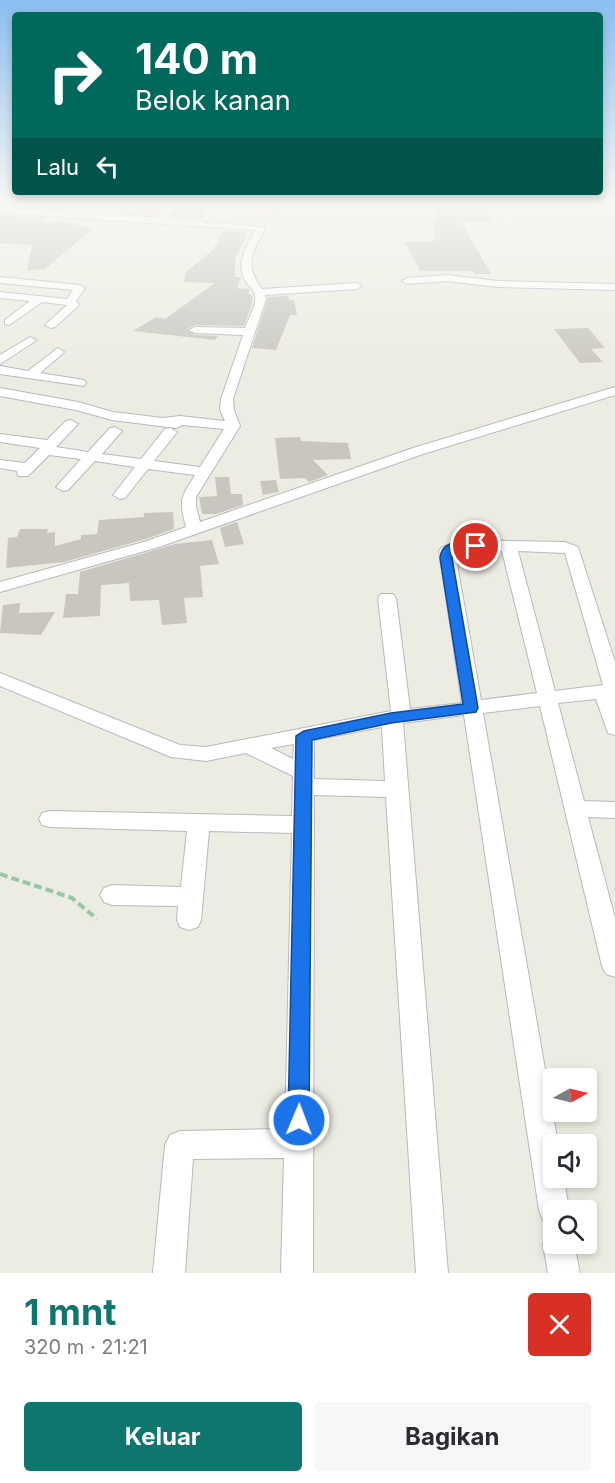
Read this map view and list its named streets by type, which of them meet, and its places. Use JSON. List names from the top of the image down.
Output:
{
  "north": "right",
  "page": {
    "turn": ["140 m", "Belok kanan"],
    "then": "Lalu",
    "heading": ["1 mnt", "320 m · 21:21"],
    "buttons": ["Keluar", "Bagikan"]
  }
}
